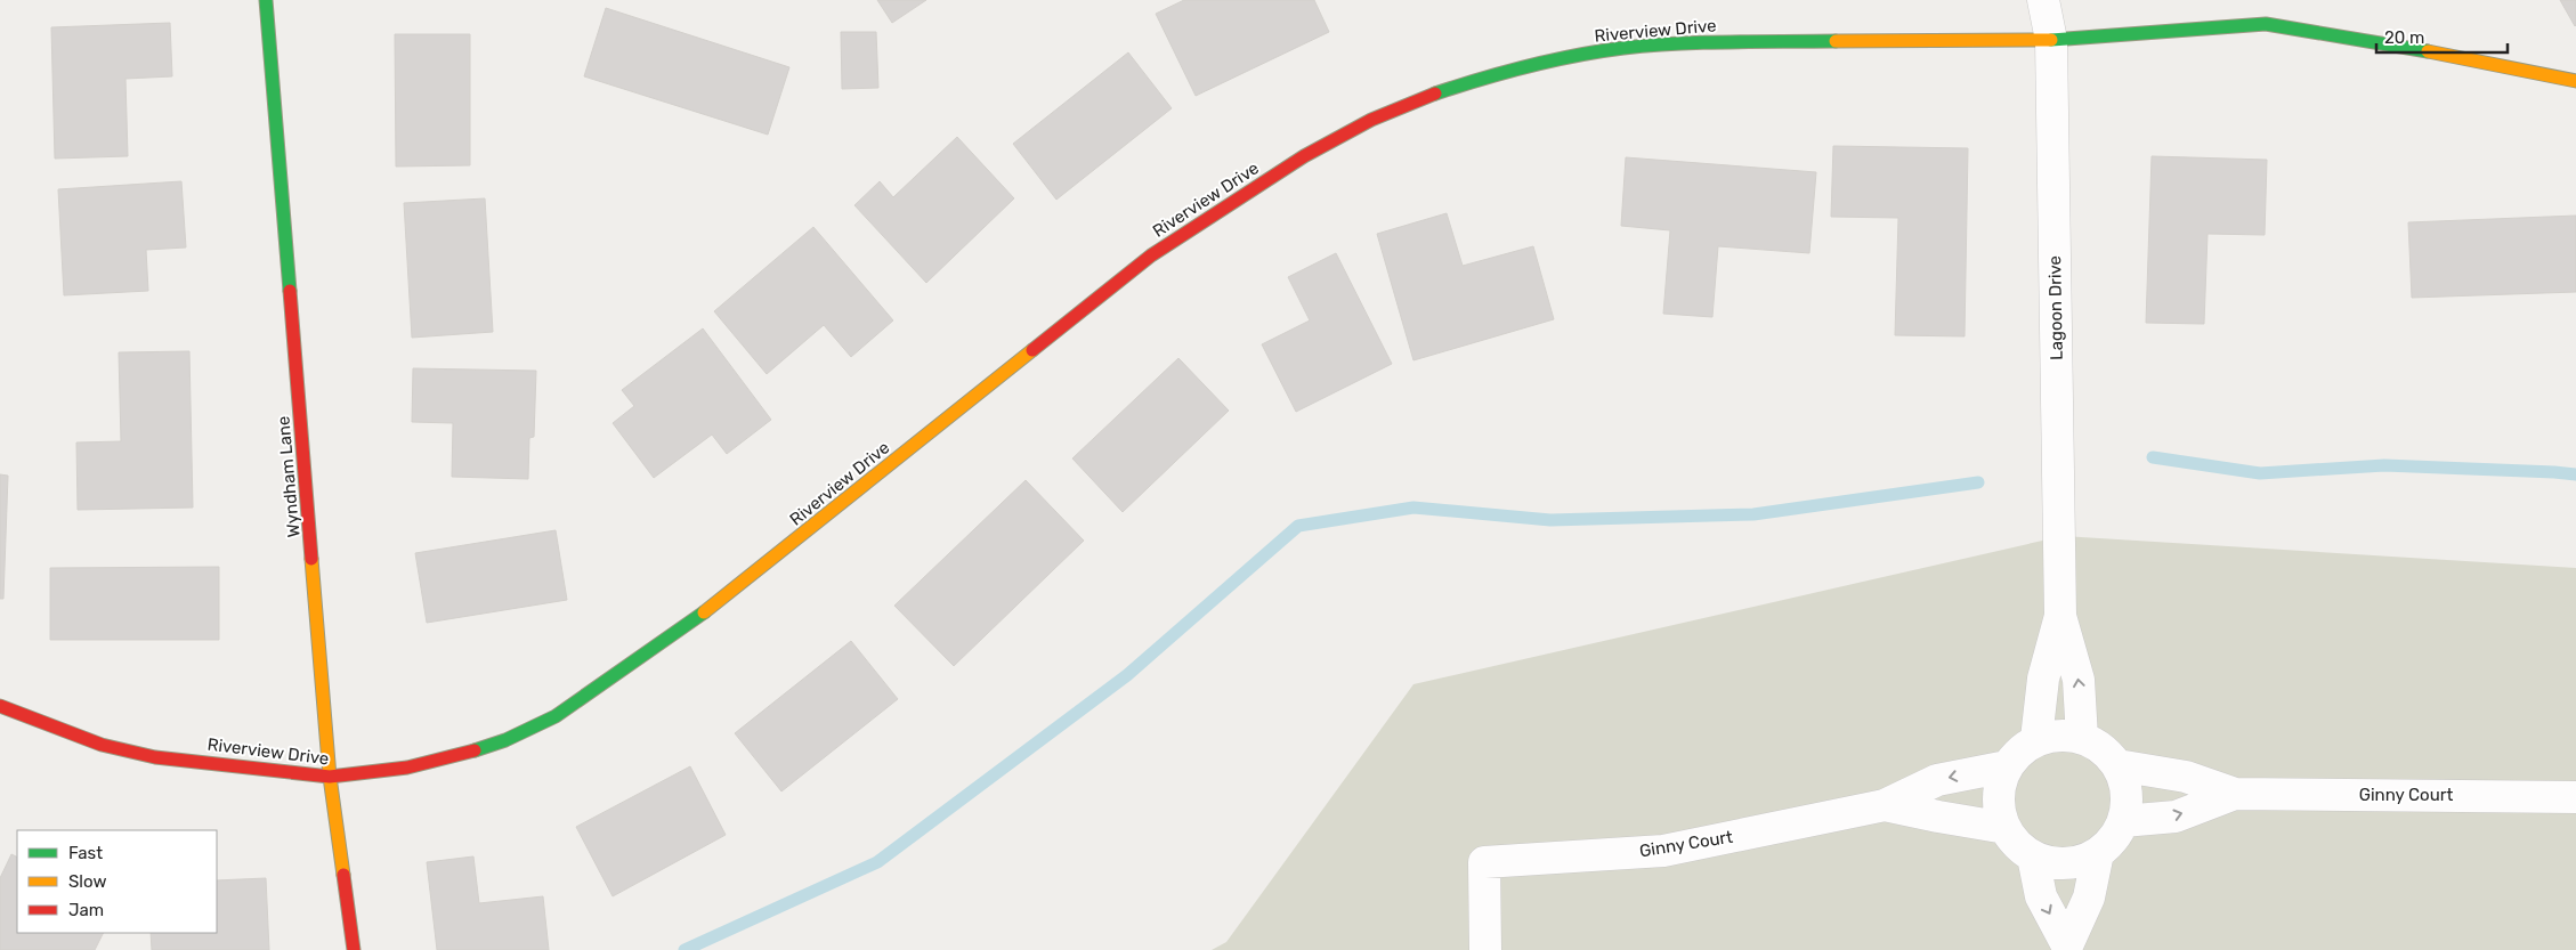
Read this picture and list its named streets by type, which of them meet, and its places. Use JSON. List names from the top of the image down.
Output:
{
  "streets": {
    "street": [
      "Riverview Drive",
      "Lagoon Drive",
      "Wyndham Lane",
      "Ginny Court"
    ]
  },
  "crossings": [
    ["Riverview Drive", "Lagoon Drive"],
    ["Riverview Drive", "Wyndham Lane"]
  ],
  "legend": ["Fast", "Slow", "Jam"],
  "scale_bar": "20 m"
}
